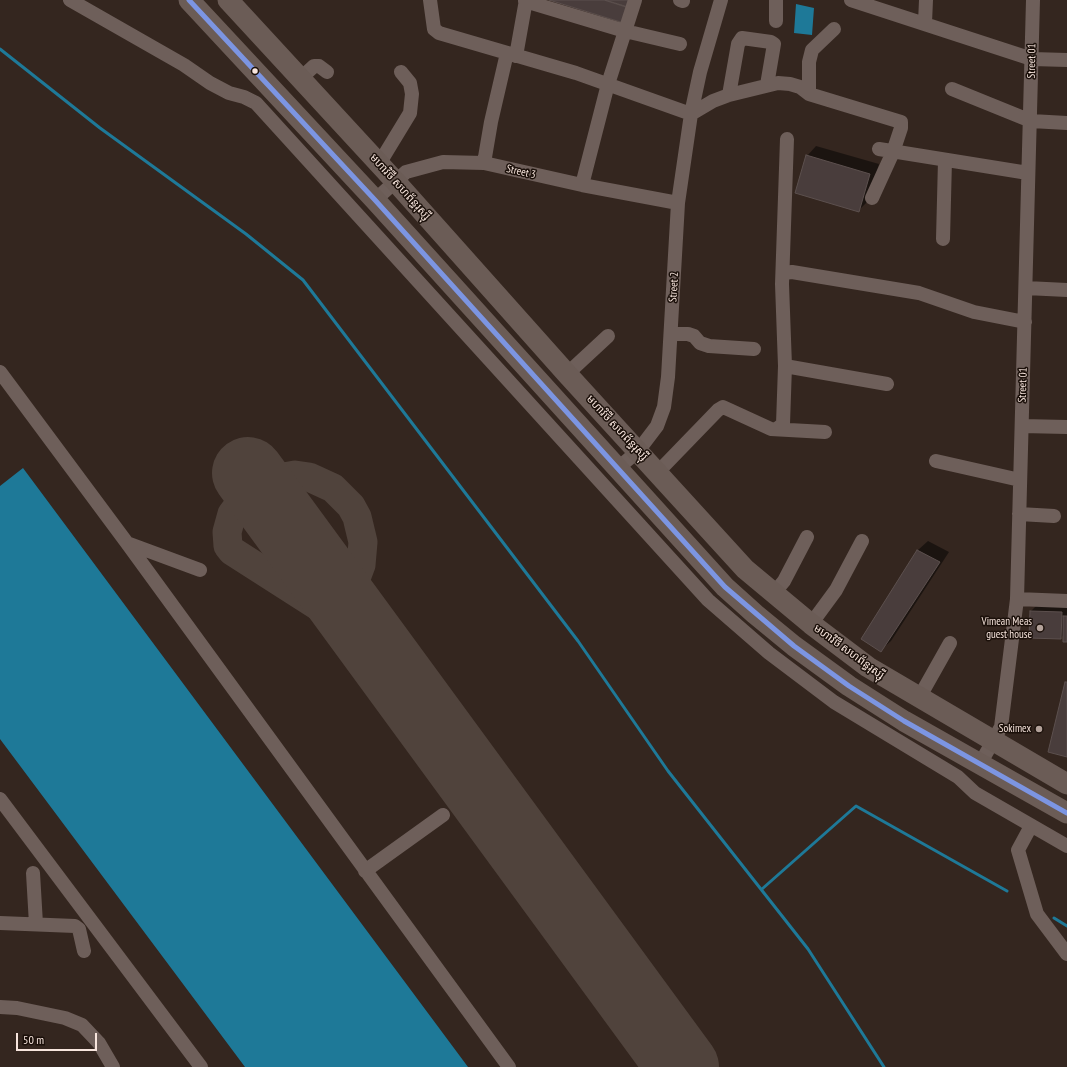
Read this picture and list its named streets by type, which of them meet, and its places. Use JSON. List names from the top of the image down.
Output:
{
  "streets": {
    "highway": ["មហាវិថី សហព័ន្ធរុស្ស៊ី"],
    "street": ["Street 01", "Street 3", "Street 2"]
  },
  "crossings": [
    ["Street 01", "មហាវិថី សហព័ន្ធរុស្ស៊ី"],
    ["Street 3", "មហាវិថី សហព័ន្ធរុស្ស៊ី"],
    ["Street 3", "Street 2"],
    ["មហាវិថី សហព័ន្ធរុស្ស៊ី", "Street 2"]
  ],
  "places": ["Vimean Meas guest house", "Sokimex"],
  "scale_bar": "50 m"
}
